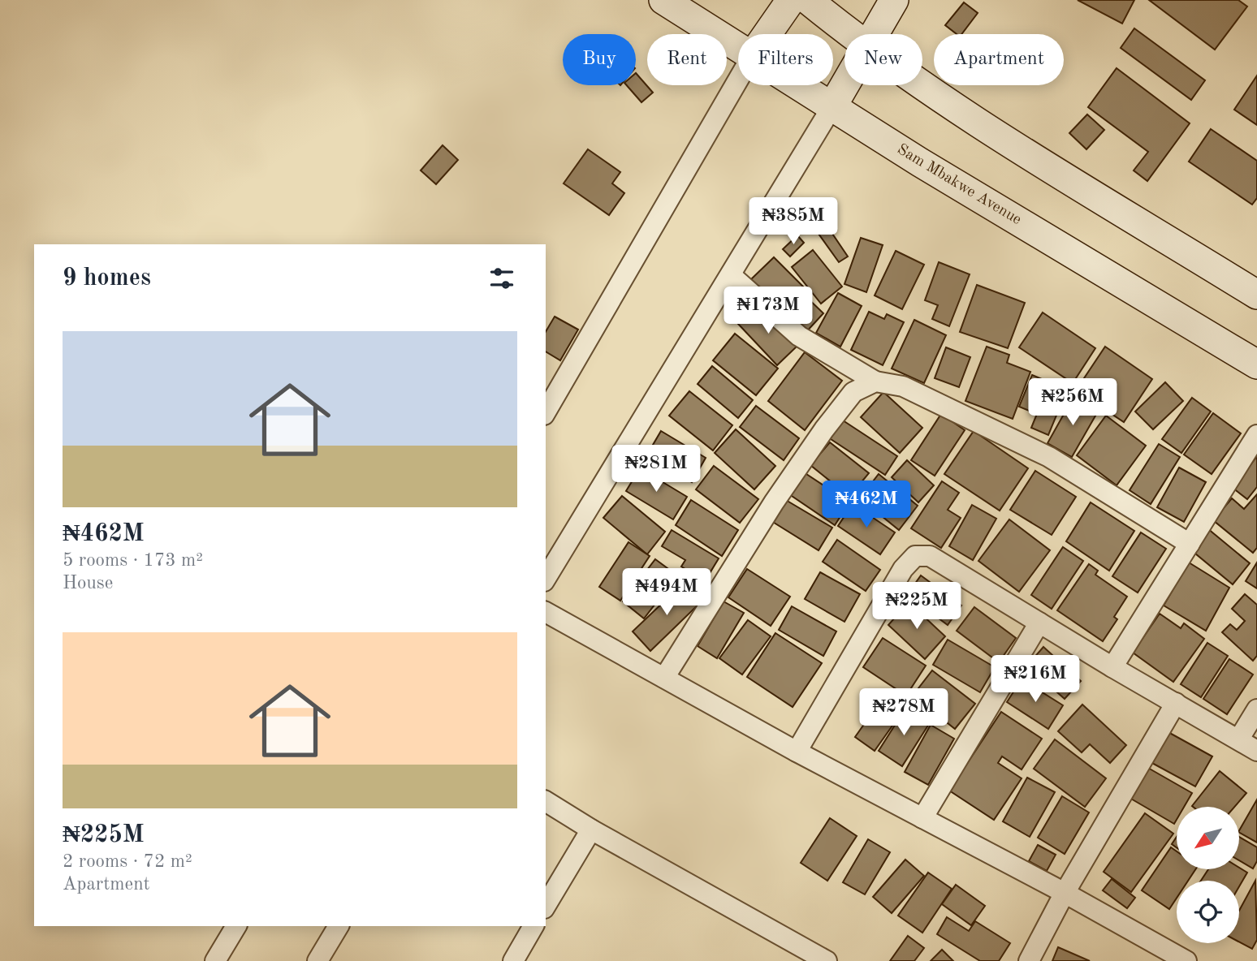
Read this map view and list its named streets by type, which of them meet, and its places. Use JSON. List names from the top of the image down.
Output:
{
  "streets": {
    "main road": ["Sam Mbakwe Avenue"]
  },
  "north": "bottom left",
  "page": {
    "chip": [
      "Buy",
      "Rent",
      "Filters",
      "New",
      "Apartment"
    ],
    "price": [
      "₦385M",
      "₦173M",
      "₦256M",
      "₦281M",
      "₦462M",
      "₦494M",
      "₦225M",
      "₦216M",
      "₦278M"
    ],
    "heading": "9 homes",
    "list": [
      {
        "name": "₦462M",
        "note": "5 rooms · 173 m² · House"
      },
      {
        "name": "₦225M",
        "note": "2 rooms · 72 m² · Apartment"
      }
    ]
  }
}
